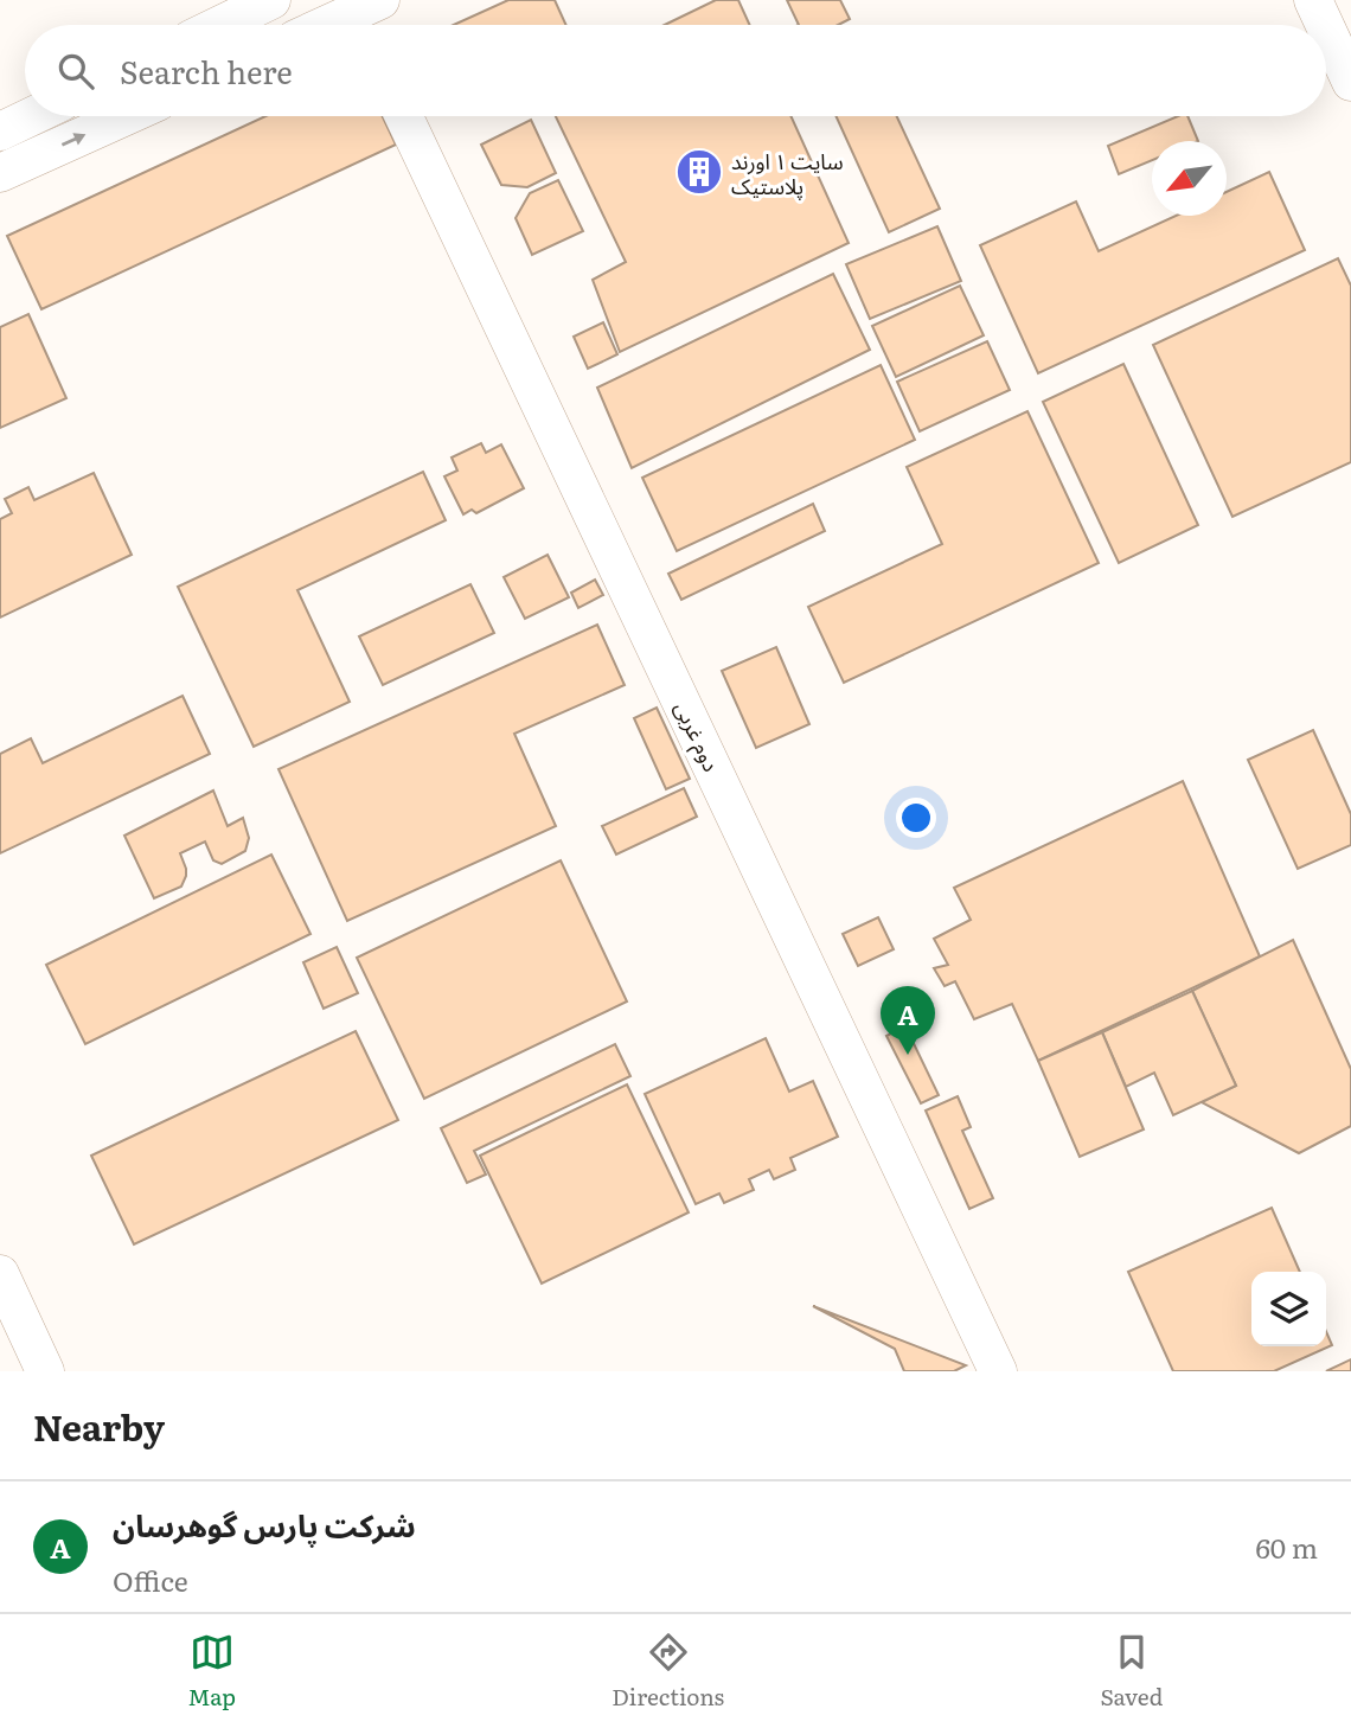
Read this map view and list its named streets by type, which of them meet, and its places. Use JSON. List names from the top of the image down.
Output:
{
  "streets": {
    "street": ["دوم غربی"]
  },
  "places": {
    "building": ["سایت ۱ اورند پلاستیک"]
  },
  "north": "bottom left",
  "page": {
    "search": "Search here",
    "pins": "A",
    "heading": "Nearby",
    "list": [
      {
        "mark": "A",
        "name": "شرکت پارس گوهرسان",
        "note": "Office",
        "value": "60 m"
      }
    ],
    "nav": ["Map", "Directions", "Saved"]
  }
}
